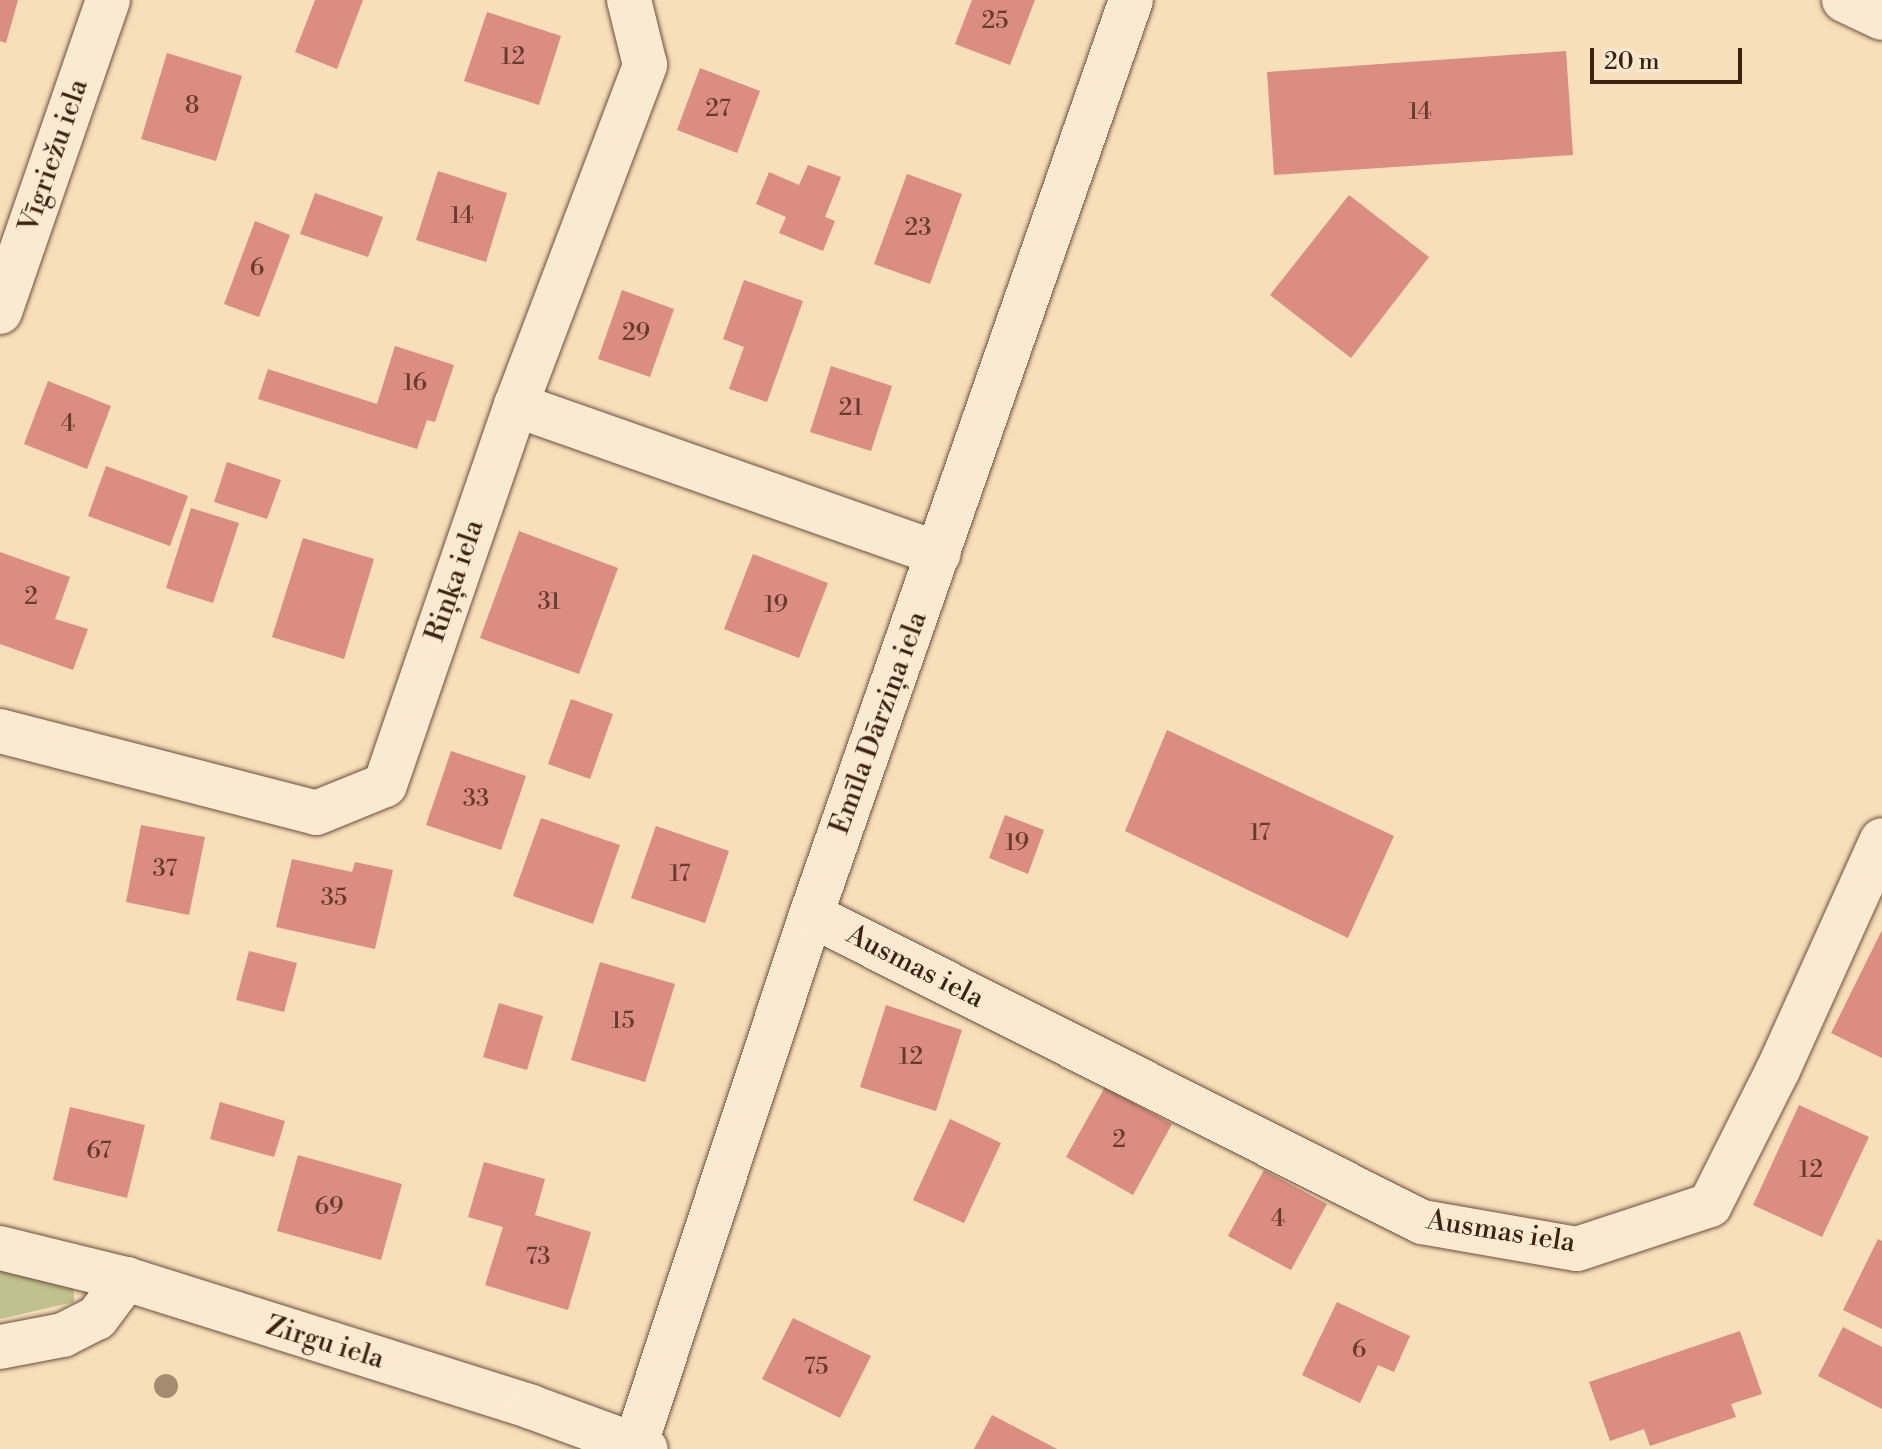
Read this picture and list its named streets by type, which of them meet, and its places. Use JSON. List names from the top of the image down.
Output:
{
  "streets": {
    "street": [
      "Vīgriežu iela",
      "Riņķa iela",
      "Emīla Dārziņa iela",
      "Ausmas iela",
      "Zirgu iela"
    ]
  },
  "crossings": [
    ["Emīla Dārziņa iela", "Ausmas iela"],
    ["Emīla Dārziņa iela", "Zirgu iela"]
  ],
  "house_numbers": [
    "25",
    "12",
    "8",
    "27",
    "14",
    "14",
    "23",
    "6",
    "29",
    "16",
    "21",
    "4",
    "2",
    "31",
    "19",
    "33",
    "17",
    "19",
    "37",
    "17",
    "35",
    "15",
    "12",
    "2",
    "67",
    "12",
    "69",
    "4",
    "73",
    "6",
    "75"
  ],
  "scale_bar": "20 m"
}
